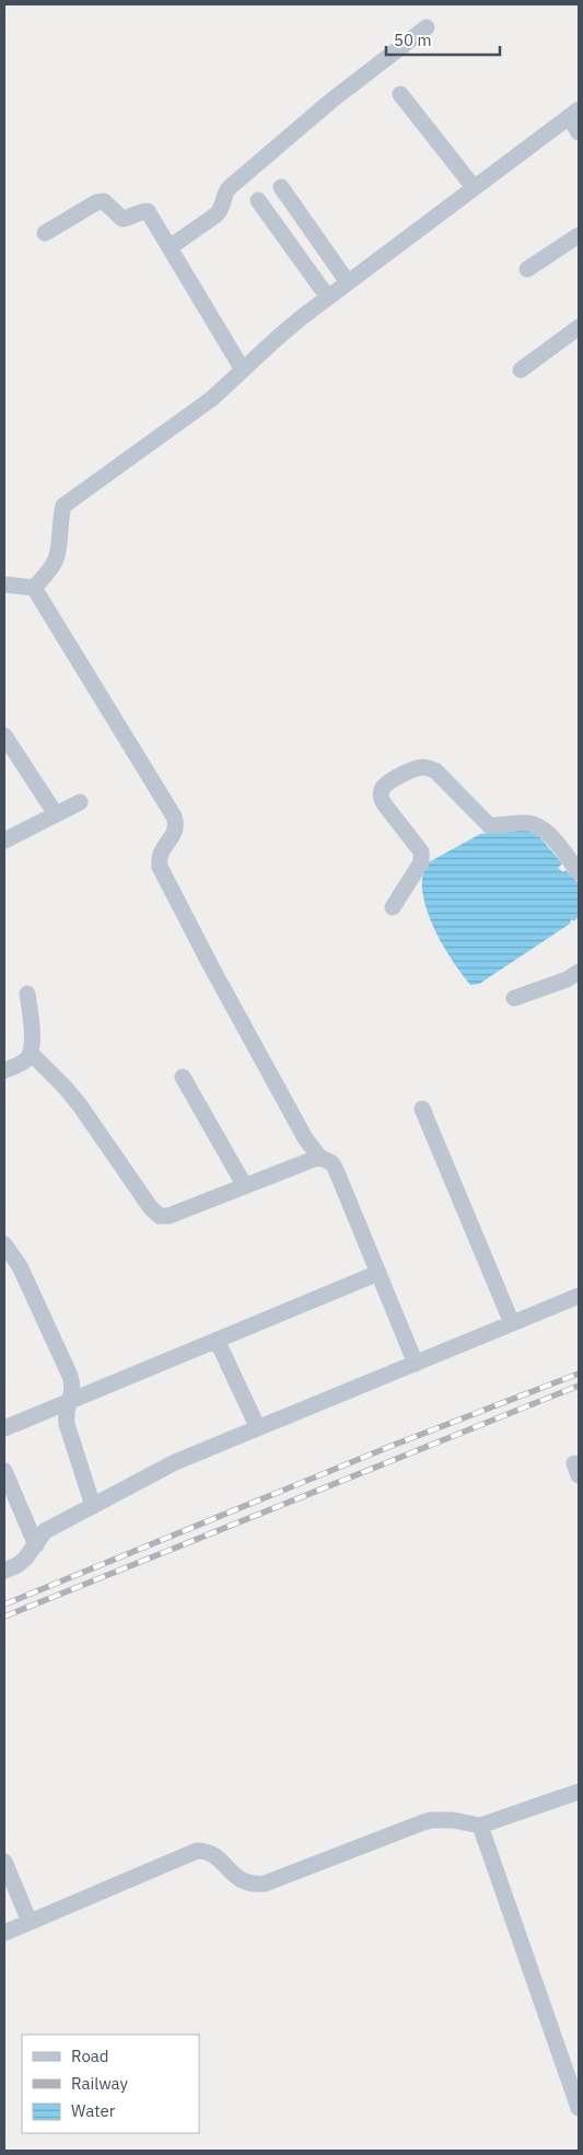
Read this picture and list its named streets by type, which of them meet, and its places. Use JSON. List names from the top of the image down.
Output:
{
  "legend": ["Road", "Railway", "Water"],
  "scale_bar": "50 m"
}
